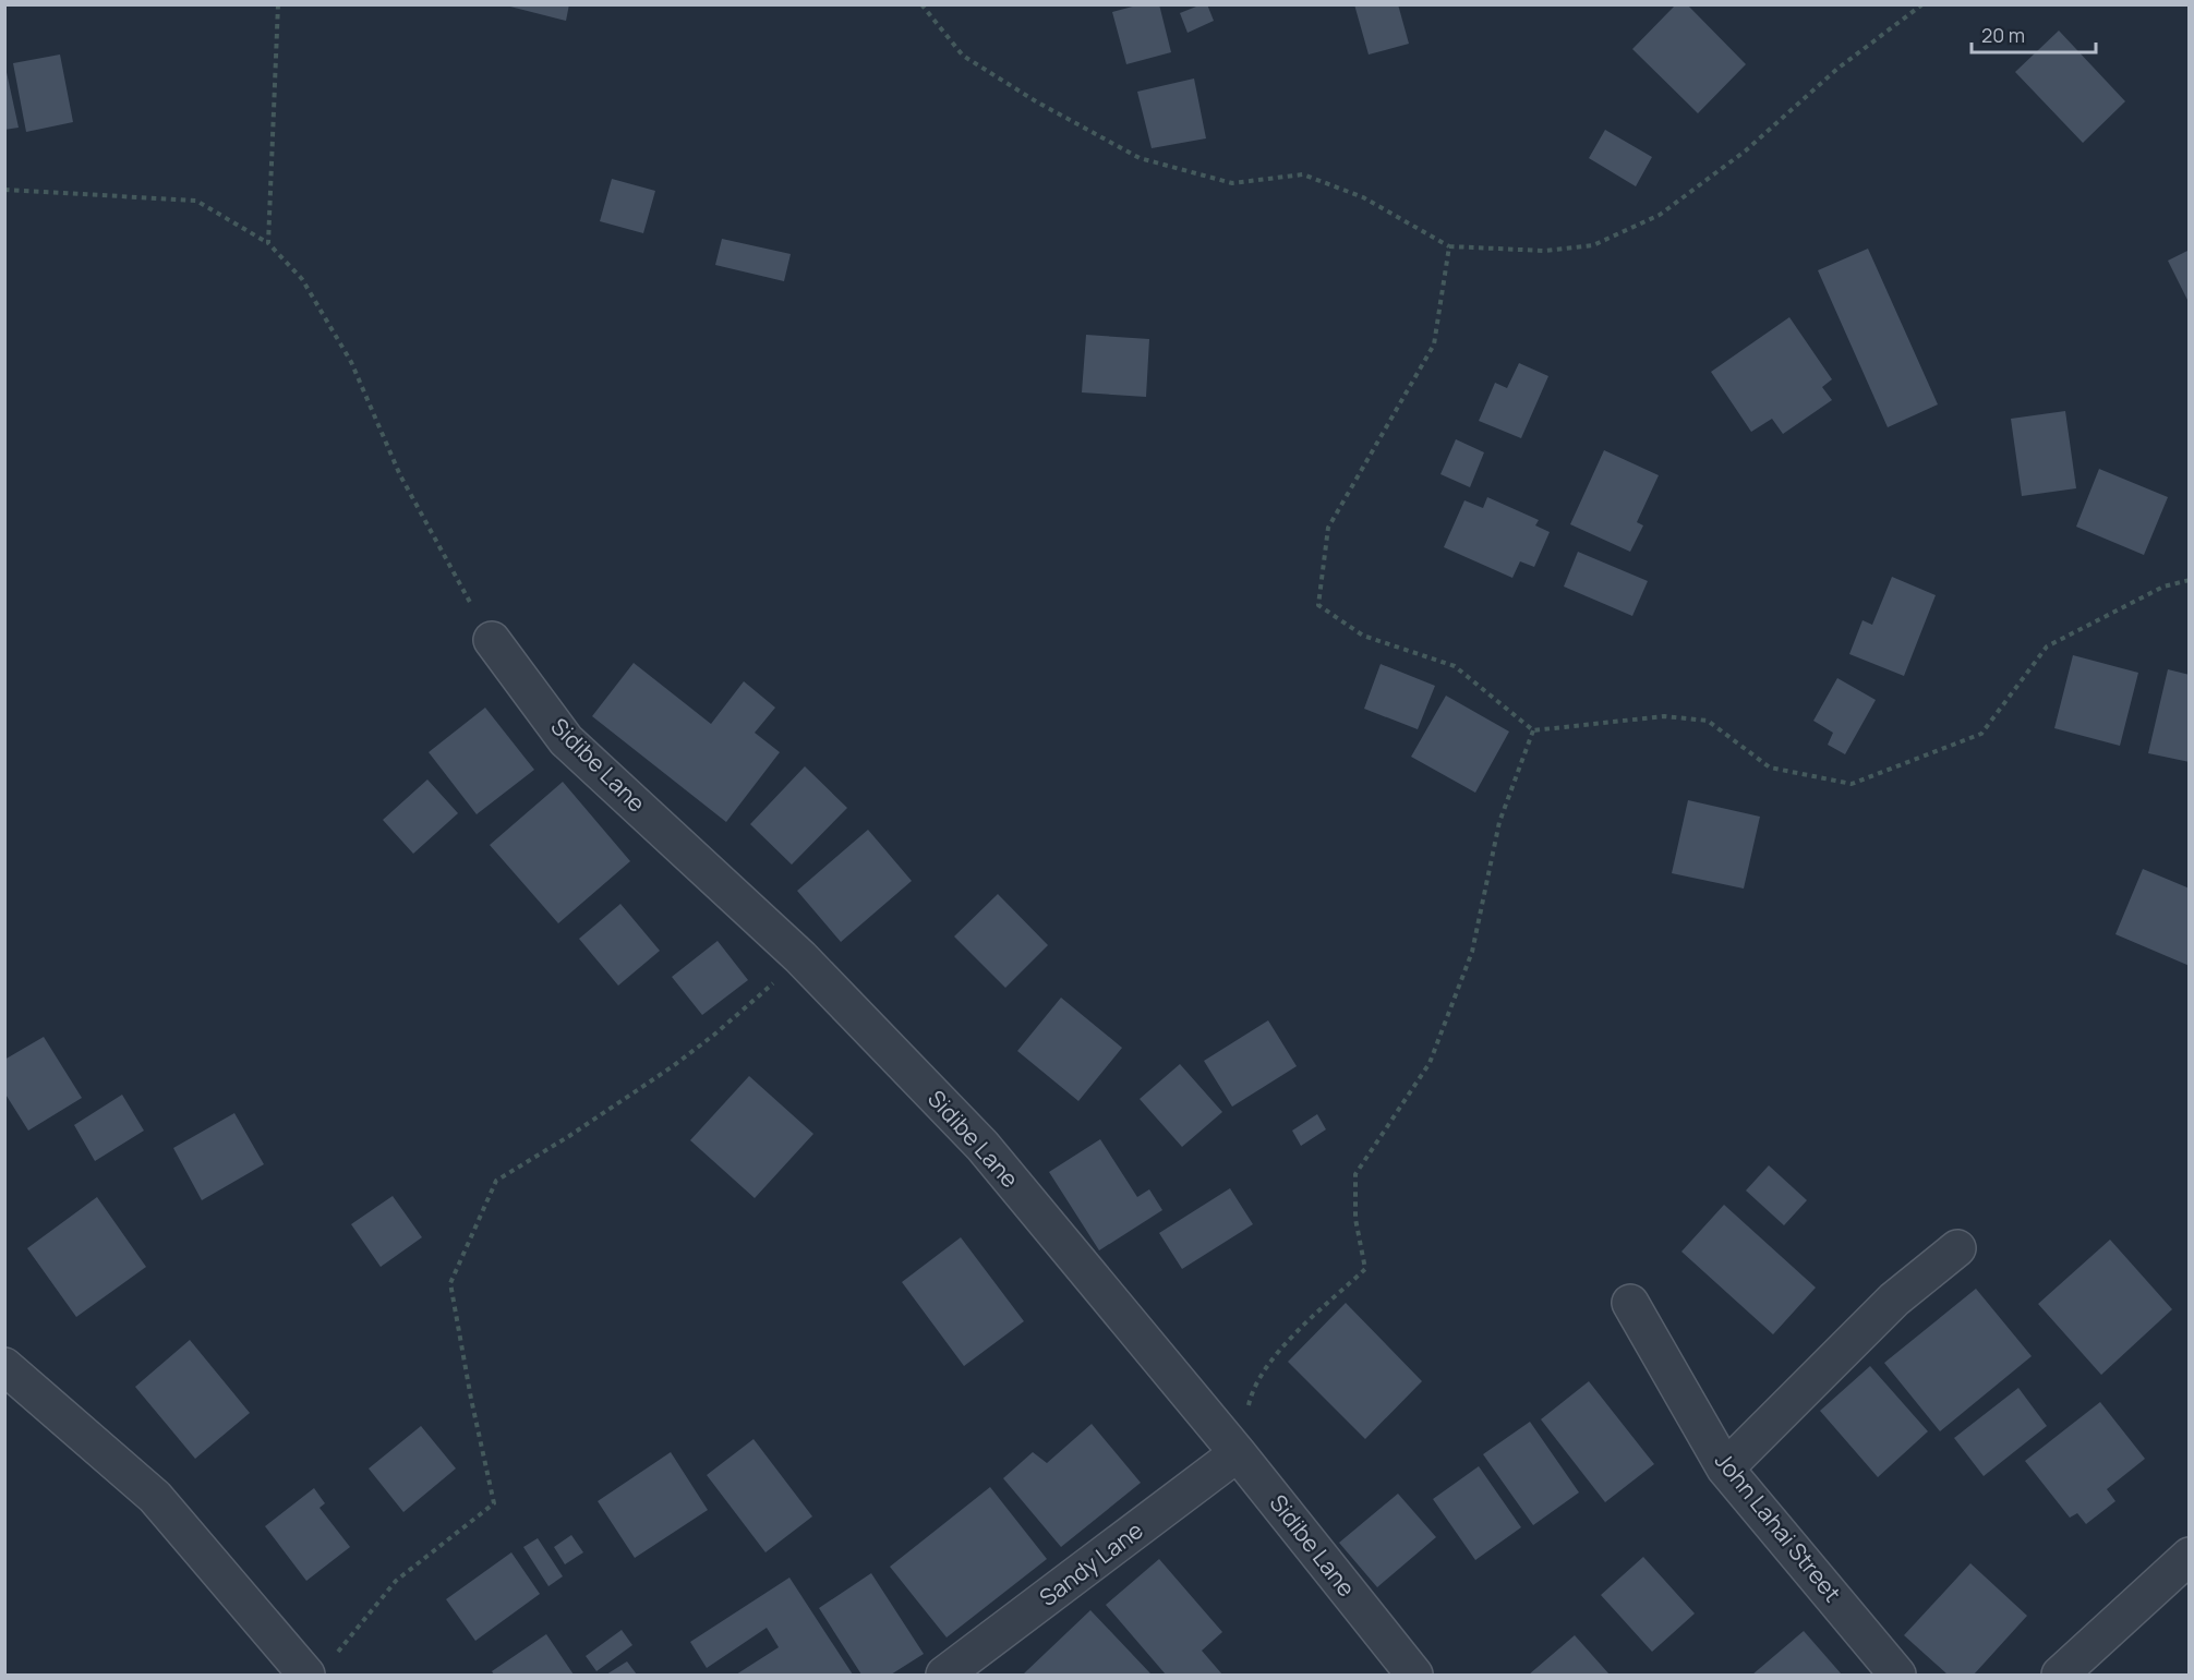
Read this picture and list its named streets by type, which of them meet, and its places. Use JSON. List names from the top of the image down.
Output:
{
  "streets": {
    "street": ["Sidibe Lane", "John Lahai Street", "Sandy Lane"]
  },
  "crossings": [
    ["Sidibe Lane", "Sandy Lane"]
  ],
  "scale_bar": "20 m"
}
